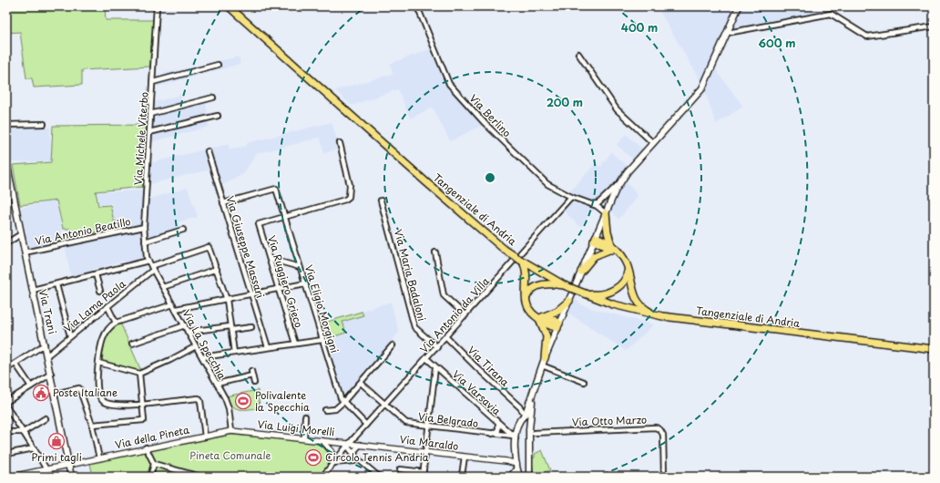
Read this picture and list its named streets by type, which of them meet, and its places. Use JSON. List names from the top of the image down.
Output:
{
  "streets": {
    "main road": ["Tangenziale di Andria", "Via Trani"],
    "street": [
      "Via Berlino",
      "Via Michele Viterbo",
      "Via Antonio Beatillo",
      "Via Giuseppe Massari",
      "Via Maria Badaloni",
      "Via Ruggiero Grieco",
      "Via Lama Paola",
      "Via Eligio Morgigni",
      "Via Antonio da Villa",
      "Via La Specchia",
      "Via Tirana",
      "Via Varsavia",
      "Via Belgrado",
      "Via Otto Marzo",
      "Via Luigi Morelli",
      "Via della Pineta",
      "Via Maraldo"
    ]
  },
  "crossings": [
    ["Via Berlino", "Via Antonio da Villa"],
    ["Via Michele Viterbo", "Via Antonio Beatillo"],
    ["Via Michele Viterbo", "Via Lama Paola"],
    ["Via Michele Viterbo", "Via La Specchia"],
    ["Via Antonio Beatillo", "Via Trani"],
    ["Via Giuseppe Massari", "Via Eligio Morgigni"],
    ["Via Maria Badaloni", "Via Antonio da Villa"],
    ["Via Ruggiero Grieco", "Via Eligio Morgigni"],
    ["Via Lama Paola", "Via Trani"],
    ["Via Lama Paola", "Via La Specchia"],
    ["Via Eligio Morgigni", "Via Antonio da Villa"],
    ["Via Trani", "Via della Pineta"],
    ["Via Antonio da Villa", "Via Tirana"],
    ["Via Antonio da Villa", "Via Varsavia"],
    ["Via Antonio da Villa", "Via Belgrado"],
    ["Via Antonio da Villa", "Via Luigi Morelli"],
    ["Via Antonio da Villa", "Via Maraldo"],
    ["Via La Specchia", "Via della Pineta"],
    ["Via Luigi Morelli", "Via della Pineta"],
    ["Via Luigi Morelli", "Via Maraldo"]
  ],
  "parks": ["Pineta Comunale"],
  "places": {
    "public building": ["Poste Italiane"],
    "sports": ["Polivalente la Specchia", "Circolo Tennis Andria"],
    "shop": ["Primi tagli"]
  },
  "rings": ["400 m", "600 m", "200 m"]
}
